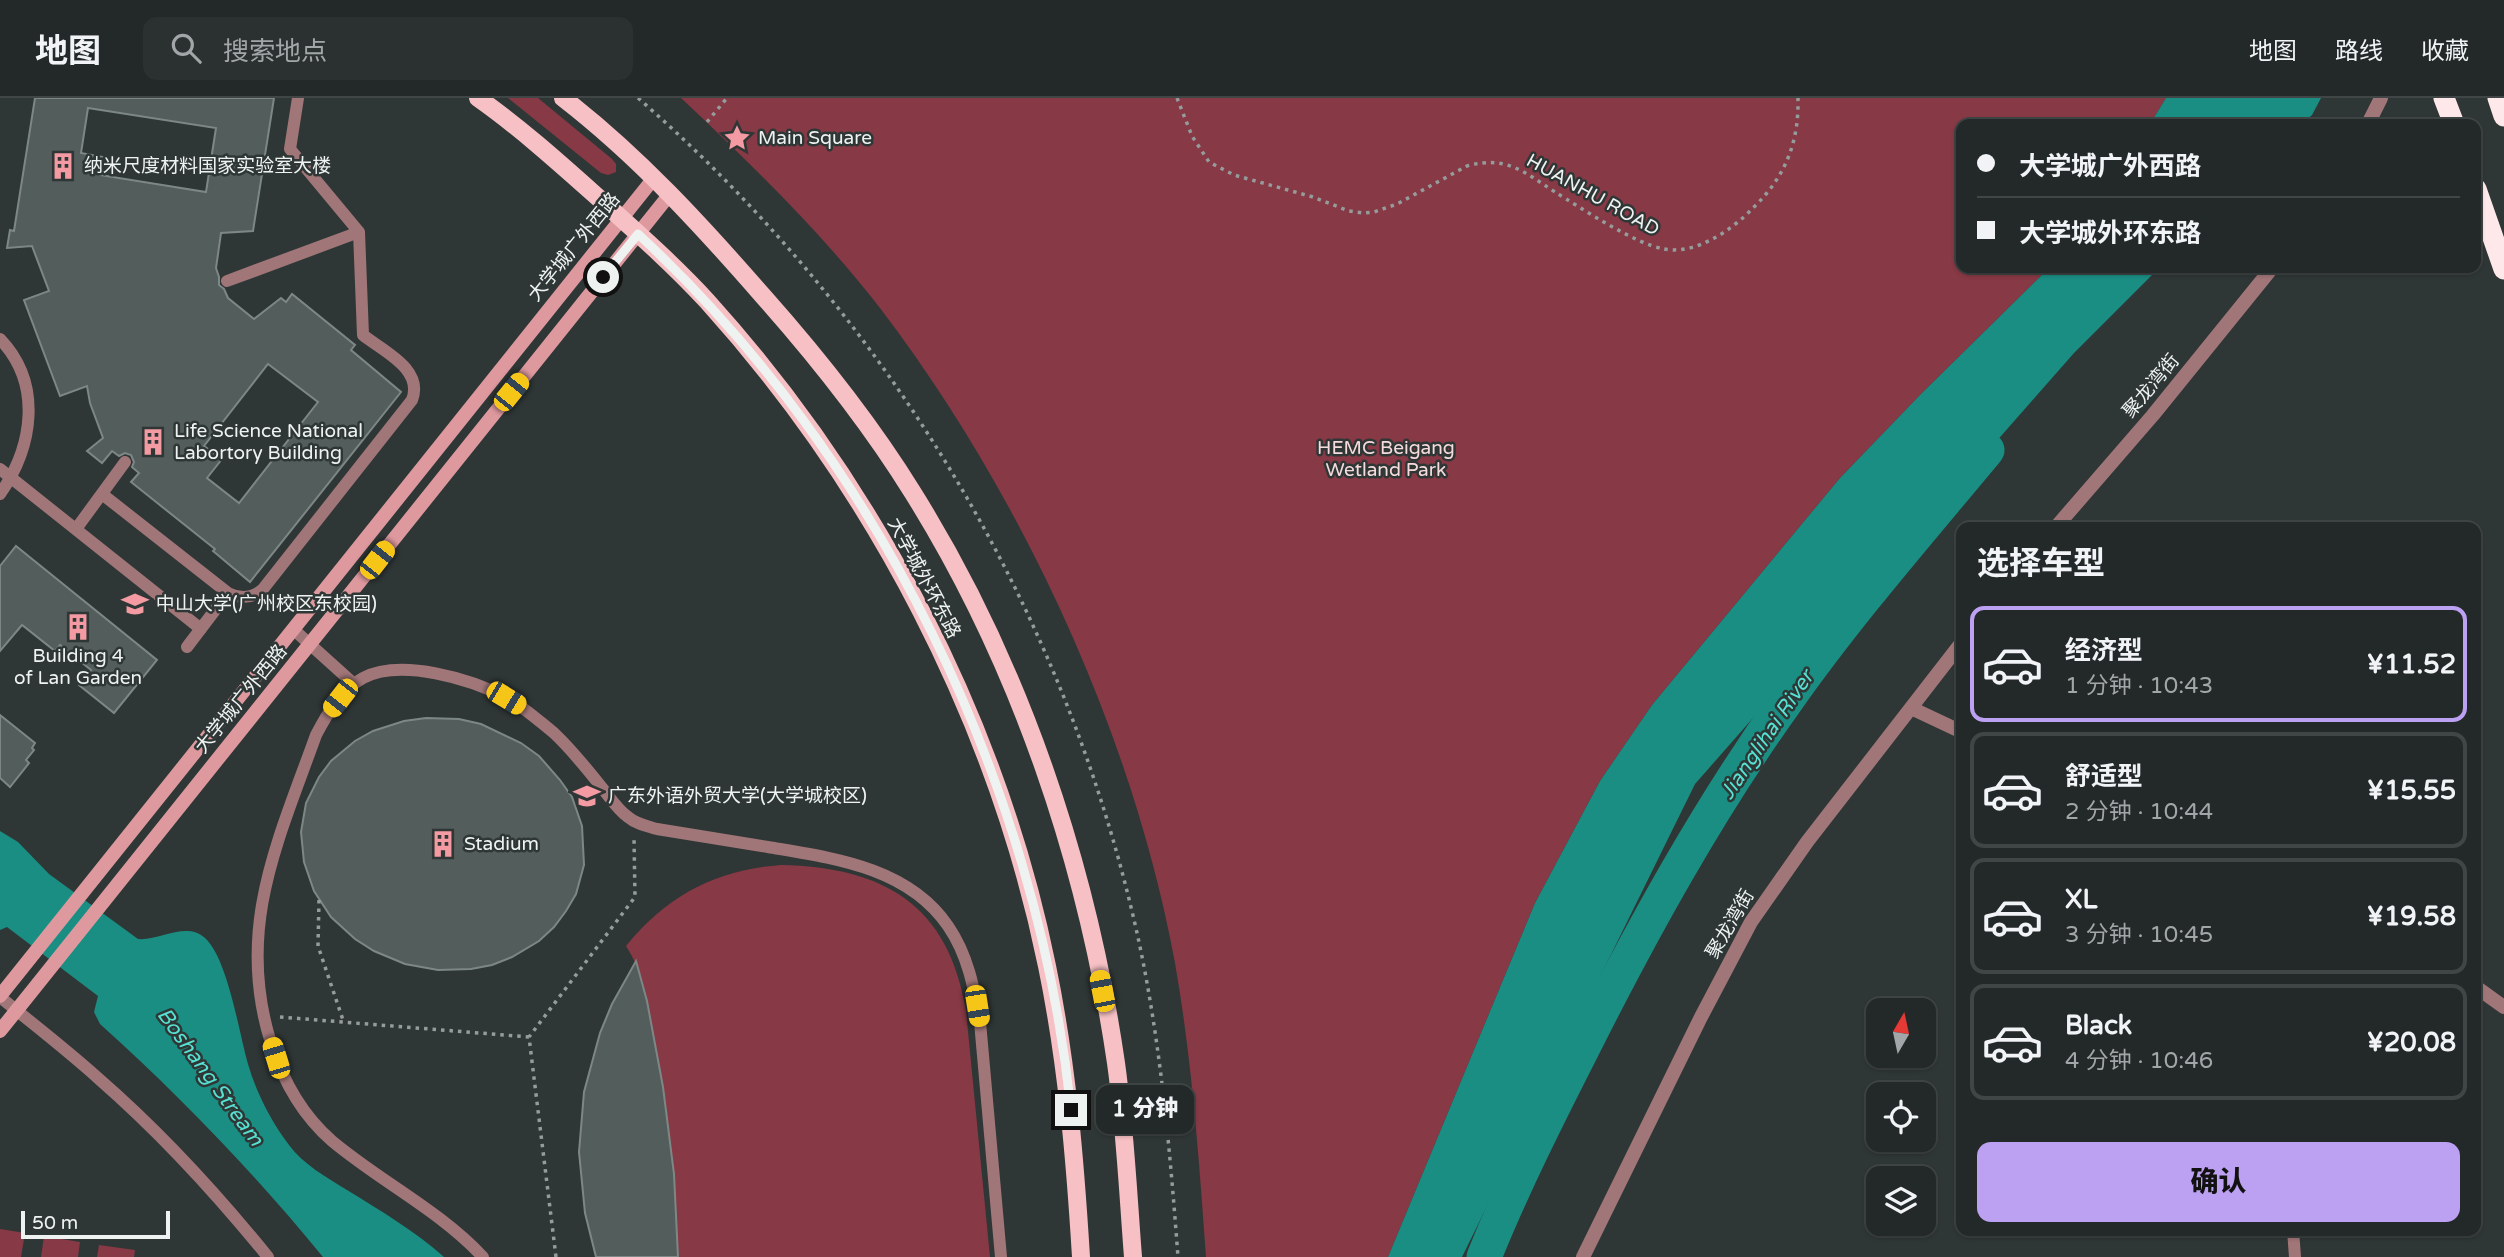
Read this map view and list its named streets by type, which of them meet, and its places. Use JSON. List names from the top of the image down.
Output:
{
  "streets": {
    "main road": ["大学城广外西路", "大学城外环东路"],
    "street": ["聚龙湾街"],
    "path": ["HUANHU ROAD"]
  },
  "crossings": [
    ["大学城广外西路", "大学城外环东路"]
  ],
  "water": ["Jianglihai River", "Boshang Stream"],
  "parks": ["HEMC Beigang Wetland Park"],
  "places": {
    "place": ["Main Square"],
    "building": [
      "纳米尺度材料国家实验室大楼",
      "Life Science National Labortory Building",
      "Building 4 of Lan Garden",
      "Stadium"
    ],
    "school or university": ["中山大学(广州校区东校园)", "广东外语外贸大学(大学城校区)"]
  },
  "scale_bar": "50 m",
  "north": "top",
  "page": {
    "header": "地图",
    "search": "搜索地点",
    "nav": ["地图", "路线", "收藏"],
    "banner": ["大学城广外西路", "大学城外环东路"],
    "heading": "选择车型",
    "list": [
      {
        "name": "经济型",
        "note": "1 分钟 · 10:43",
        "value": "¥11.52"
      },
      {
        "name": "舒适型",
        "note": "2 分钟 · 10:44",
        "value": "¥15.55"
      },
      {
        "name": "XL",
        "note": "3 分钟 · 10:45",
        "value": "¥19.58"
      },
      {
        "name": "Black",
        "note": "4 分钟 · 10:46",
        "value": "¥20.08"
      }
    ],
    "bubble": "1 分钟",
    "buttons": "确认",
    "scale": "50 m"
  }
}
